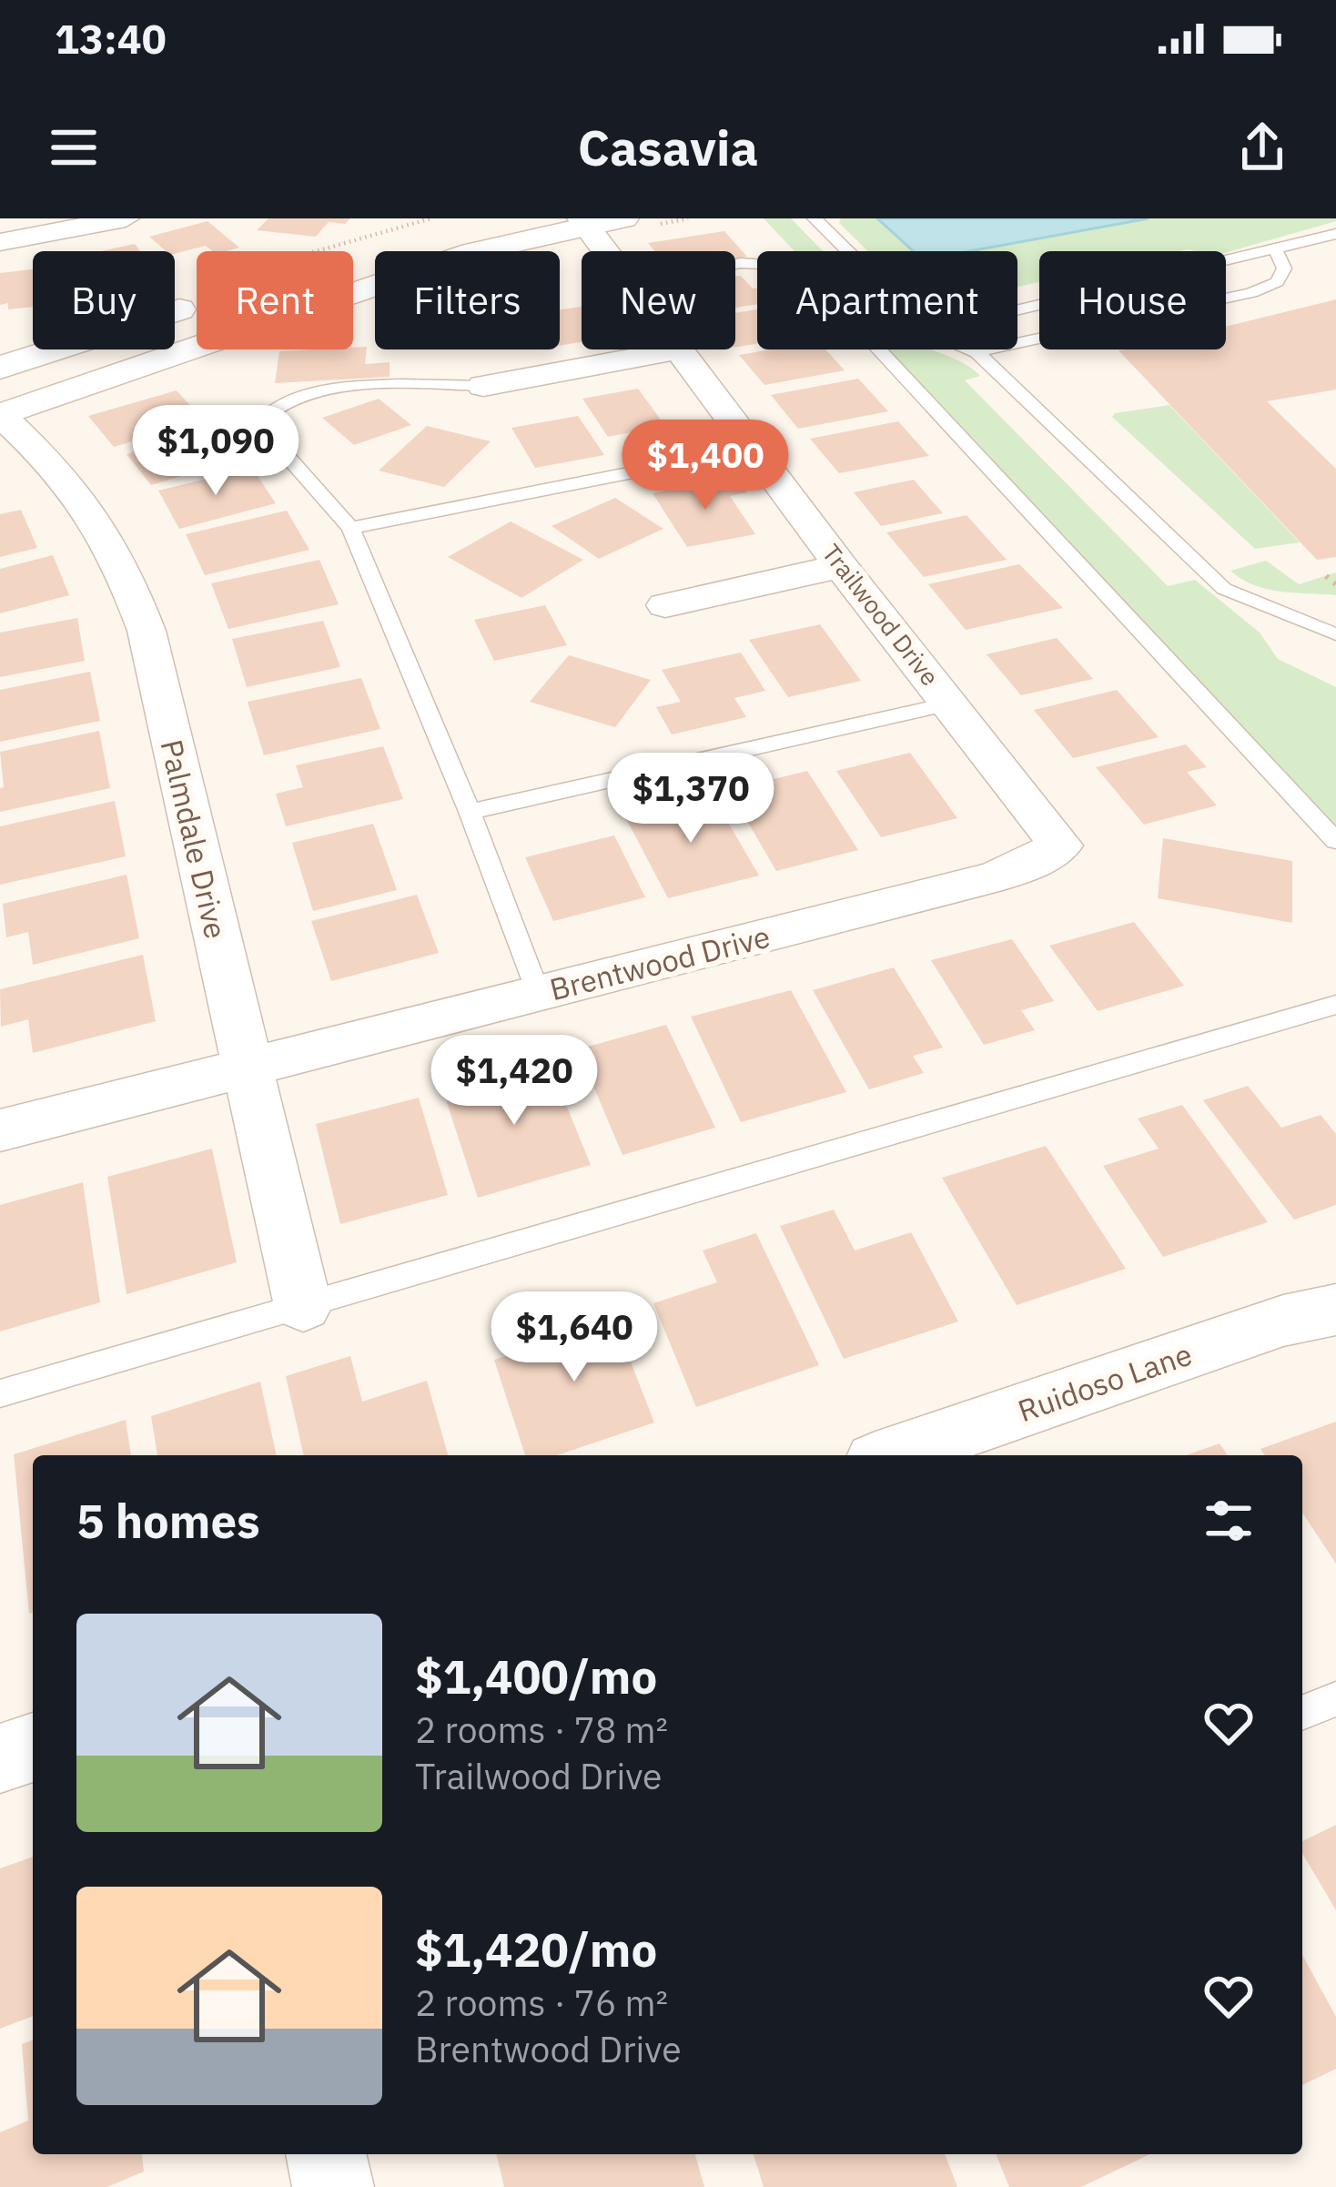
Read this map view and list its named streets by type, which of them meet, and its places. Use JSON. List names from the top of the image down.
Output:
{
  "streets": {
    "street": [
      "Trailwood Drive",
      "Palmdale Drive",
      "Brentwood Drive",
      "Ruidoso Lane"
    ]
  },
  "crossings": [
    ["Trailwood Drive", "Brentwood Drive"],
    ["Palmdale Drive", "Brentwood Drive"]
  ],
  "page": {
    "status": "13:40",
    "header": "Casavia",
    "chip": [
      "Buy",
      "Rent",
      "Filters",
      "New",
      "Apartment",
      "House"
    ],
    "price": [
      "$1,090",
      "$1,400",
      "$1,370",
      "$1,420",
      "$1,640"
    ],
    "heading": "5 homes",
    "list": [
      {
        "name": "$1,400/mo",
        "note": "2 rooms · 78 m² · Trailwood Drive"
      },
      {
        "name": "$1,420/mo",
        "note": "2 rooms · 76 m² · Brentwood Drive"
      }
    ]
  }
}
